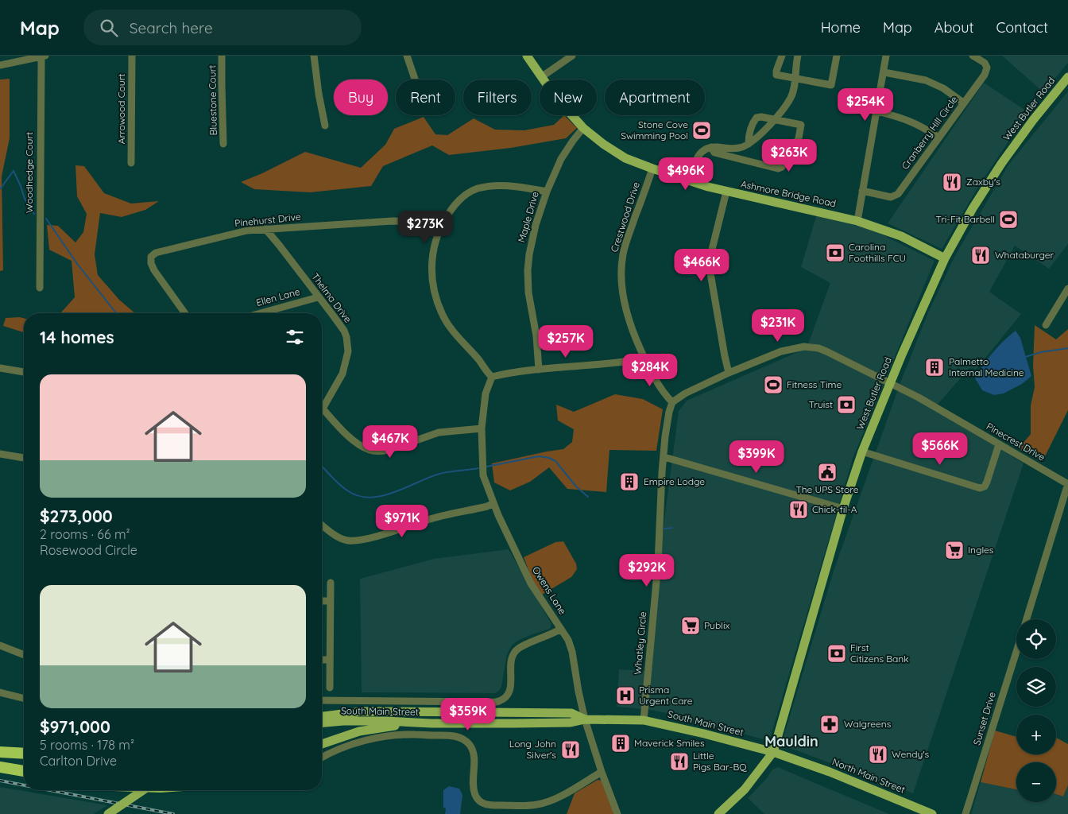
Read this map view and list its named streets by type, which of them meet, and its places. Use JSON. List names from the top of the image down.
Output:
{
  "streets": {
    "main road": [
      "West Butler Road",
      "Ashmore Bridge Road",
      "South Main Street",
      "North Main Street"
    ],
    "street": [
      "Bluestone Court",
      "Arrowood Court",
      "Cranberry Hill Circle",
      "Woodhedge Court",
      "Maple Drive",
      "Crestwood Drive",
      "Pinehurst Drive",
      "Ellen Lane",
      "Thelma Drive",
      "Pinecrest Drive",
      "Owens Lane",
      "Whatley Circle",
      "Sunset Drive"
    ]
  },
  "crossings": [
    ["West Butler Road", "Ashmore Bridge Road"],
    ["West Butler Road", "Pinecrest Drive"],
    ["West Butler Road", "South Main Street"],
    ["West Butler Road", "North Main Street"],
    ["Ashmore Bridge Road", "Maple Drive"],
    ["Ashmore Bridge Road", "Crestwood Drive"],
    ["Crestwood Drive", "Whatley Circle"],
    ["Pinehurst Drive", "Thelma Drive"],
    ["Ellen Lane", "Thelma Drive"],
    ["Owens Lane", "South Main Street"],
    ["Whatley Circle", "South Main Street"],
    ["South Main Street", "North Main Street"]
  ],
  "districts": ["Mauldin"],
  "places": {
    "sports": ["Stone Cove Swimming Pool", "Tri-Fit Barbell", "Fitness Time"],
    "restaurant": [
      "Zaxby's",
      "Whataburger",
      "Chick-fil-A",
      "Long John Silver's",
      "Wendy's",
      "Little Pigs Bar-BQ"
    ],
    "bank": ["Carolina Foothills FCU", "Truist", "First Citizens Bank"],
    "building": ["Palmetto Internal Medicine", "Empire Lodge", "Maverick Smiles"],
    "public building": ["The UPS Store"],
    "supermarket": ["Ingles", "Publix"],
    "hospital": ["Prisma Urgent Care"],
    "pharmacy": ["Walgreens"]
  },
  "page": {
    "header": "Map",
    "search": "Search here",
    "nav": [
      "Home",
      "Map",
      "About",
      "Contact"
    ],
    "chip": [
      "Buy",
      "Rent",
      "Filters",
      "New",
      "Apartment"
    ],
    "price": [
      "$254K",
      "$263K",
      "$496K",
      "$273K",
      "$466K",
      "$231K",
      "$257K",
      "$284K",
      "$467K",
      "$566K",
      "$399K",
      "$971K",
      "$292K",
      "$359K"
    ],
    "heading": "14 homes",
    "list": [
      {
        "name": "$273,000",
        "note": "2 rooms · 66 m² · Rosewood Circle"
      },
      {
        "name": "$971,000",
        "note": "5 rooms · 178 m² · Carlton Drive"
      }
    ],
    "map_buttons": ["+", "−"]
  }
}
